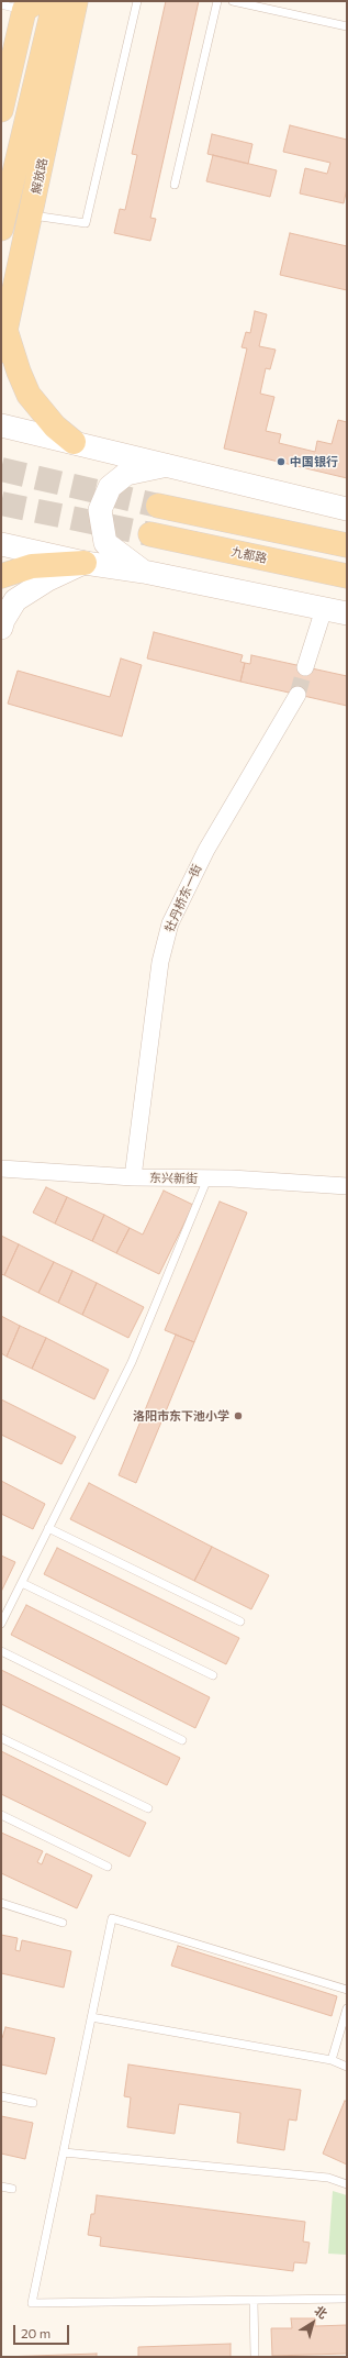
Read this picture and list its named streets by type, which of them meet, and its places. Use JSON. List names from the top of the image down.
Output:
{
  "streets": {
    "main road": ["解放路", "九都路"],
    "street": ["牡丹桥东一街", "东兴新街"]
  },
  "crossings": [
    ["牡丹桥东一街", "东兴新街"]
  ],
  "places": ["中国银行", "洛阳市东下池小学"],
  "scale_bar": "20 m",
  "north": "top right"
}
